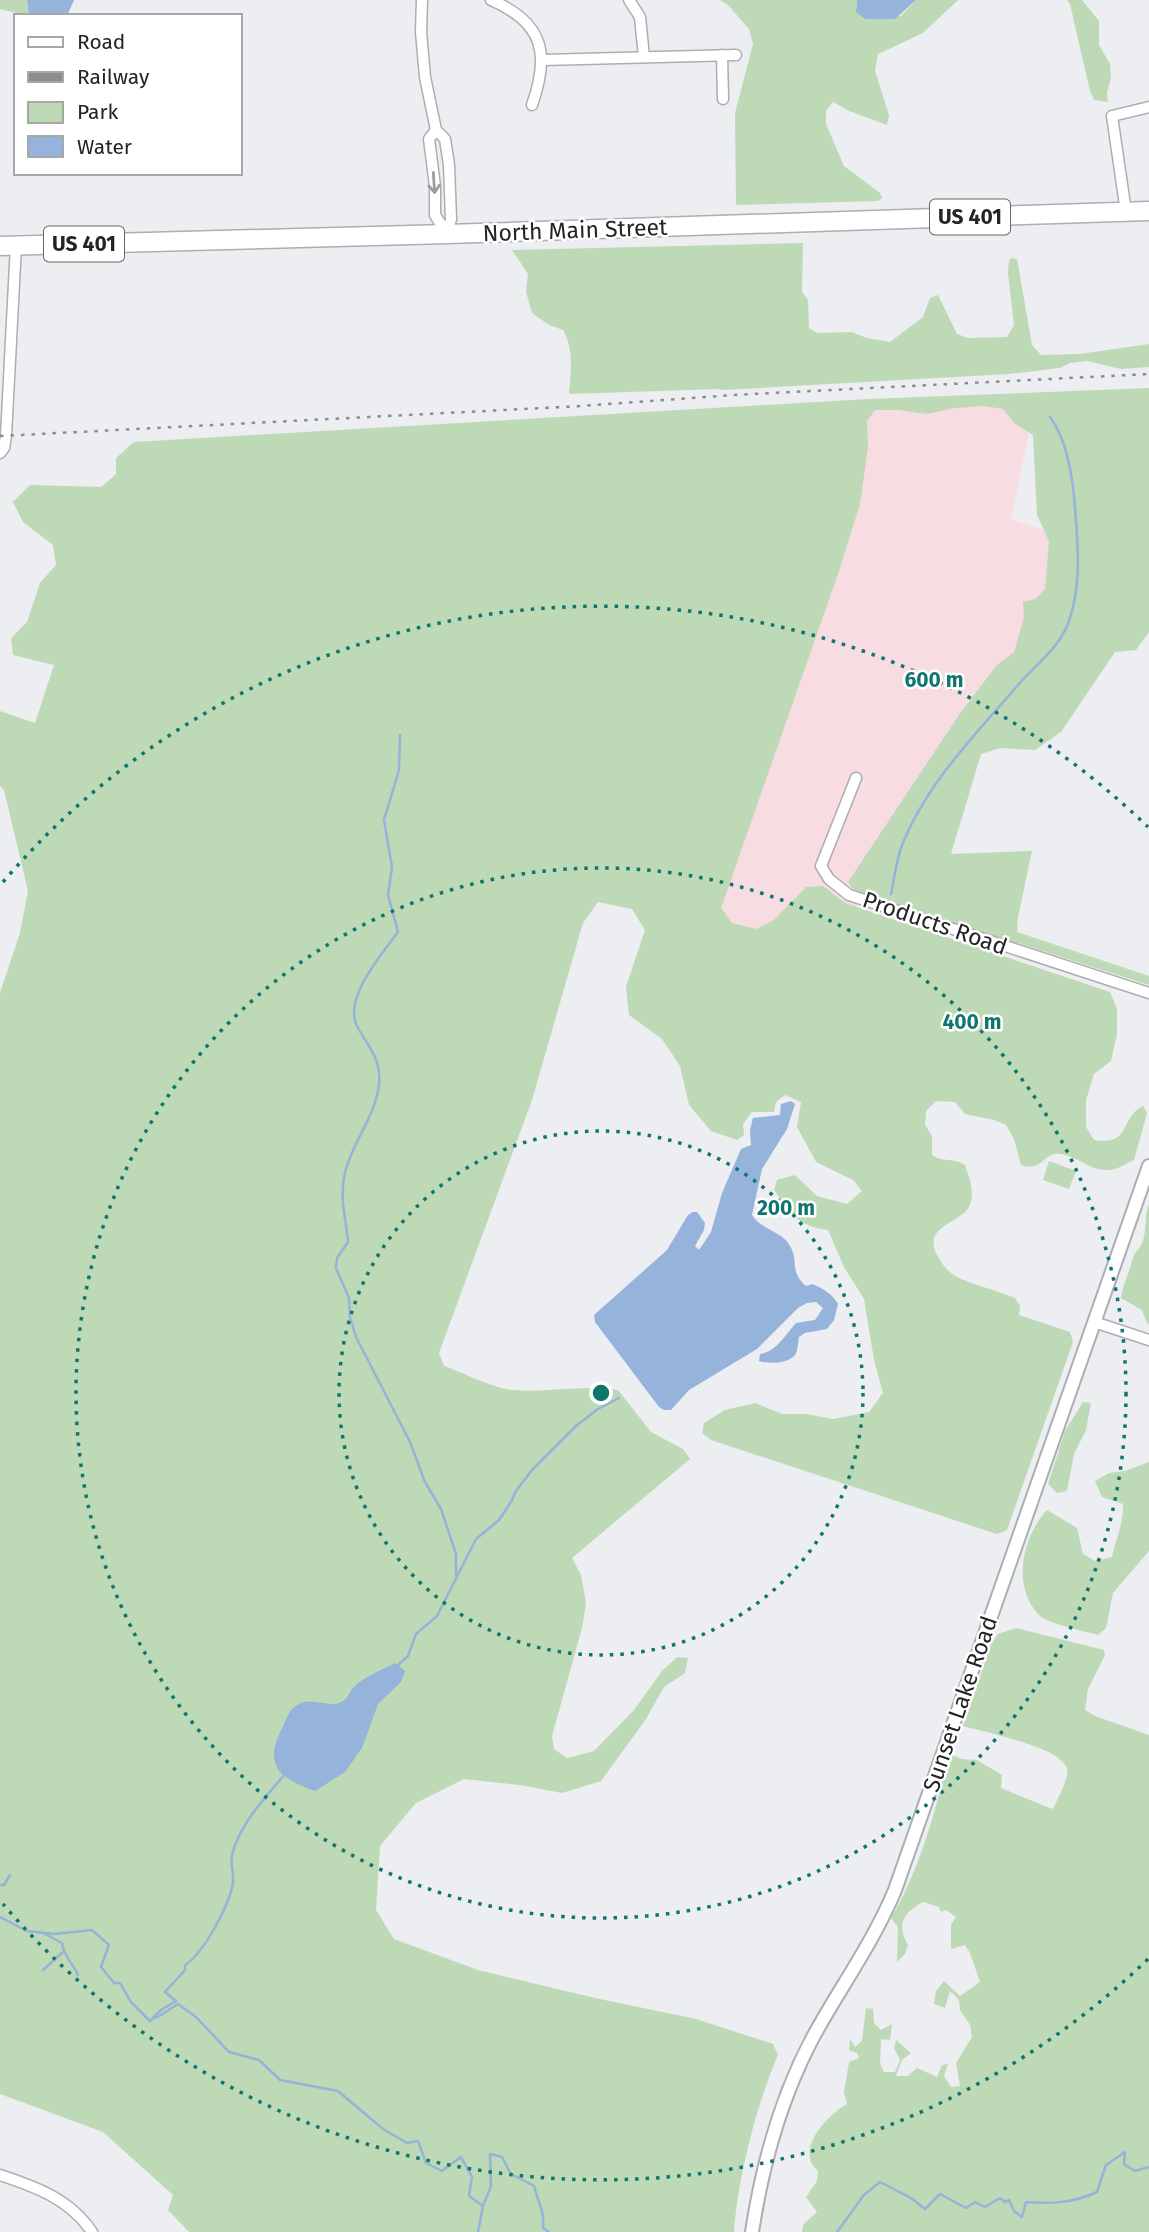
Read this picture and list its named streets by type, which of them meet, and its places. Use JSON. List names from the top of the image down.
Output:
{
  "streets": {
    "highway": ["US 401", "North Main Street"],
    "main road": ["Sunset Lake Road"],
    "street": ["Products Road"]
  },
  "legend": [
    "Road",
    "Railway",
    "Park",
    "Water"
  ],
  "rings": ["600 m", "400 m", "200 m"]
}
